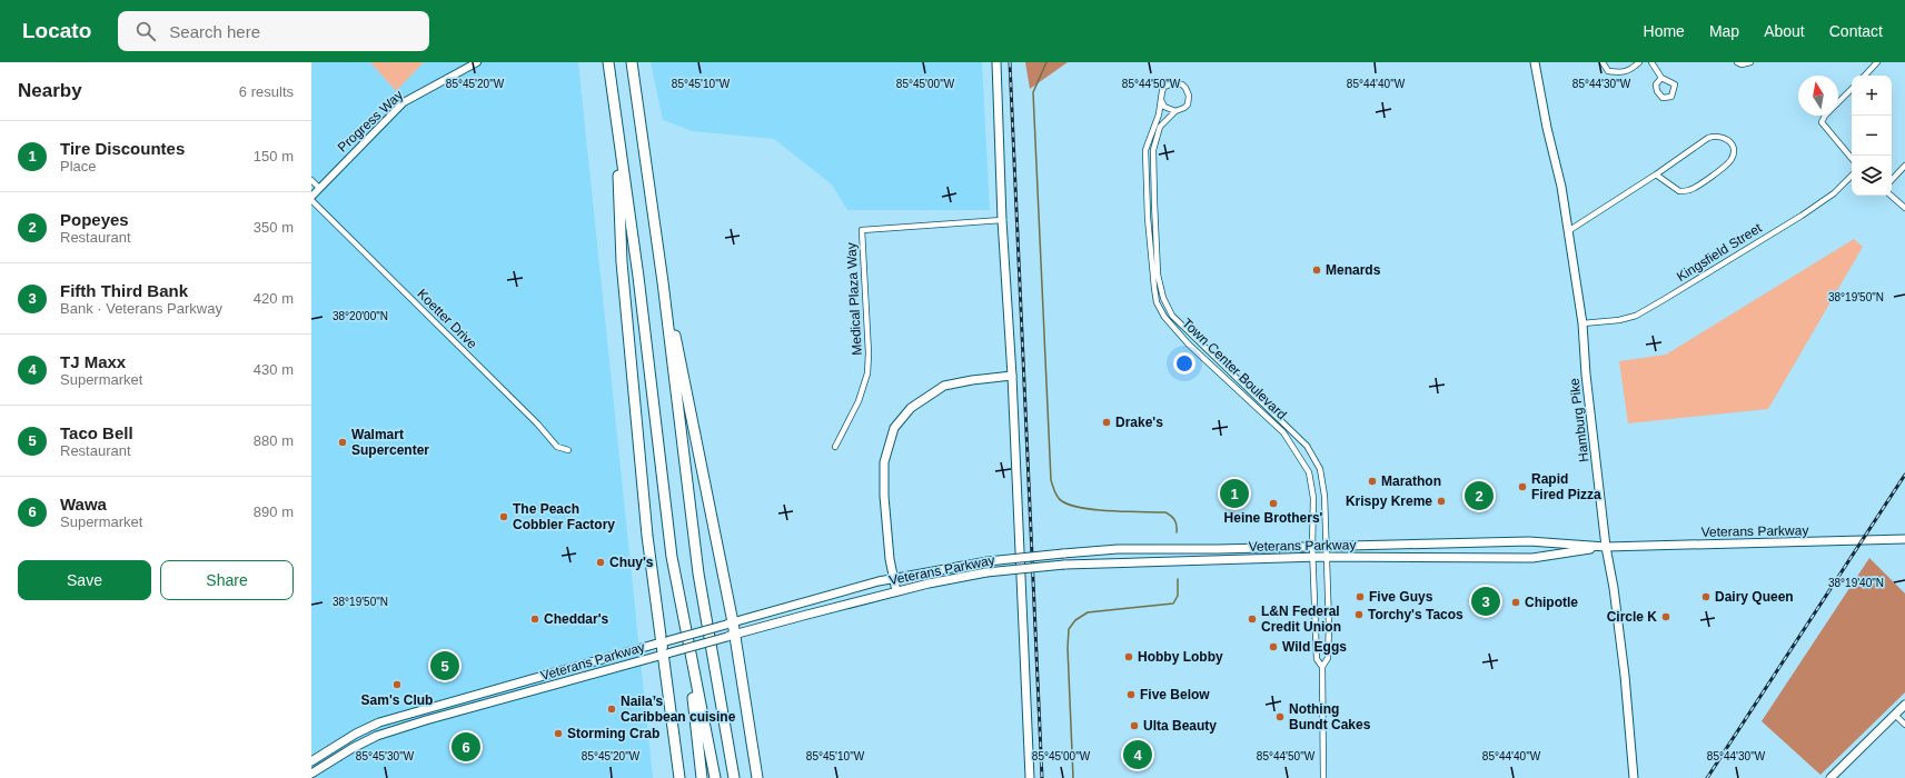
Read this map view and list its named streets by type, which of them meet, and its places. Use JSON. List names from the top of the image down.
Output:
{
  "streets": {
    "main road": ["Hamburg Pike", "Veterans Parkway"],
    "street": [
      "Progress Way",
      "Kingsfield Street",
      "Medical Plaza Way",
      "Koetter Drive",
      "Town Center Boulevard"
    ]
  },
  "crossings": [
    ["Progress Way", "Koetter Drive"],
    ["Kingsfield Street", "Hamburg Pike"],
    ["Town Center Boulevard", "Veterans Parkway"],
    ["Hamburg Pike", "Veterans Parkway"]
  ],
  "places": [
    "Menards",
    "Drake's",
    "Walmart Supercenter",
    "Marathon",
    "Rapid Fired Pizza",
    "Krispy Kreme",
    "Heine Brothers'",
    "The Peach Cobbler Factory",
    "Chuy's",
    "Five Guys",
    "Dairy Queen",
    "Chipotle",
    "Torchy's Tacos",
    "Circle K",
    "Cheddar's",
    "L&N Federal Credit Union",
    "Wild Eggs",
    "Hobby Lobby",
    "Sam's Club",
    "Five Below",
    "Naila’s Caribbean cuisine",
    "Nothing Bundt Cakes",
    "Ulta Beauty",
    "Storming Crab"
  ],
  "north": "top",
  "page": {
    "header": "Locato",
    "search": "Search here",
    "nav": [
      "Home",
      "Map",
      "About",
      "Contact"
    ],
    "heading": ["Nearby", "6 results"],
    "map_buttons": ["+", "−"],
    "list": [
      {
        "mark": "1",
        "name": "Tire Discountes",
        "note": "Place",
        "value": "150 m"
      },
      {
        "mark": "2",
        "name": "Popeyes",
        "note": "Restaurant",
        "value": "350 m"
      },
      {
        "mark": "3",
        "name": "Fifth Third Bank",
        "note": "Bank · Veterans Parkway",
        "value": "420 m"
      },
      {
        "mark": "4",
        "name": "TJ Maxx",
        "note": "Supermarket",
        "value": "430 m"
      },
      {
        "mark": "5",
        "name": "Taco Bell",
        "note": "Restaurant",
        "value": "880 m"
      },
      {
        "mark": "6",
        "name": "Wawa",
        "note": "Supermarket",
        "value": "890 m"
      }
    ],
    "pins": [
      "1",
      "2",
      "3",
      "5",
      "6",
      "4"
    ],
    "buttons": ["Save", "Share"]
  },
  "coordinates": [
    "85°45'20\"W",
    "85°45'10\"W",
    "85°45'00\"W",
    "85°44'50\"W",
    "85°44'40\"W",
    "85°44'30\"W",
    "38°19'50\"N",
    "38°20'00\"N",
    "38°19'40\"N",
    "85°45'30\"W"
  ]
}
